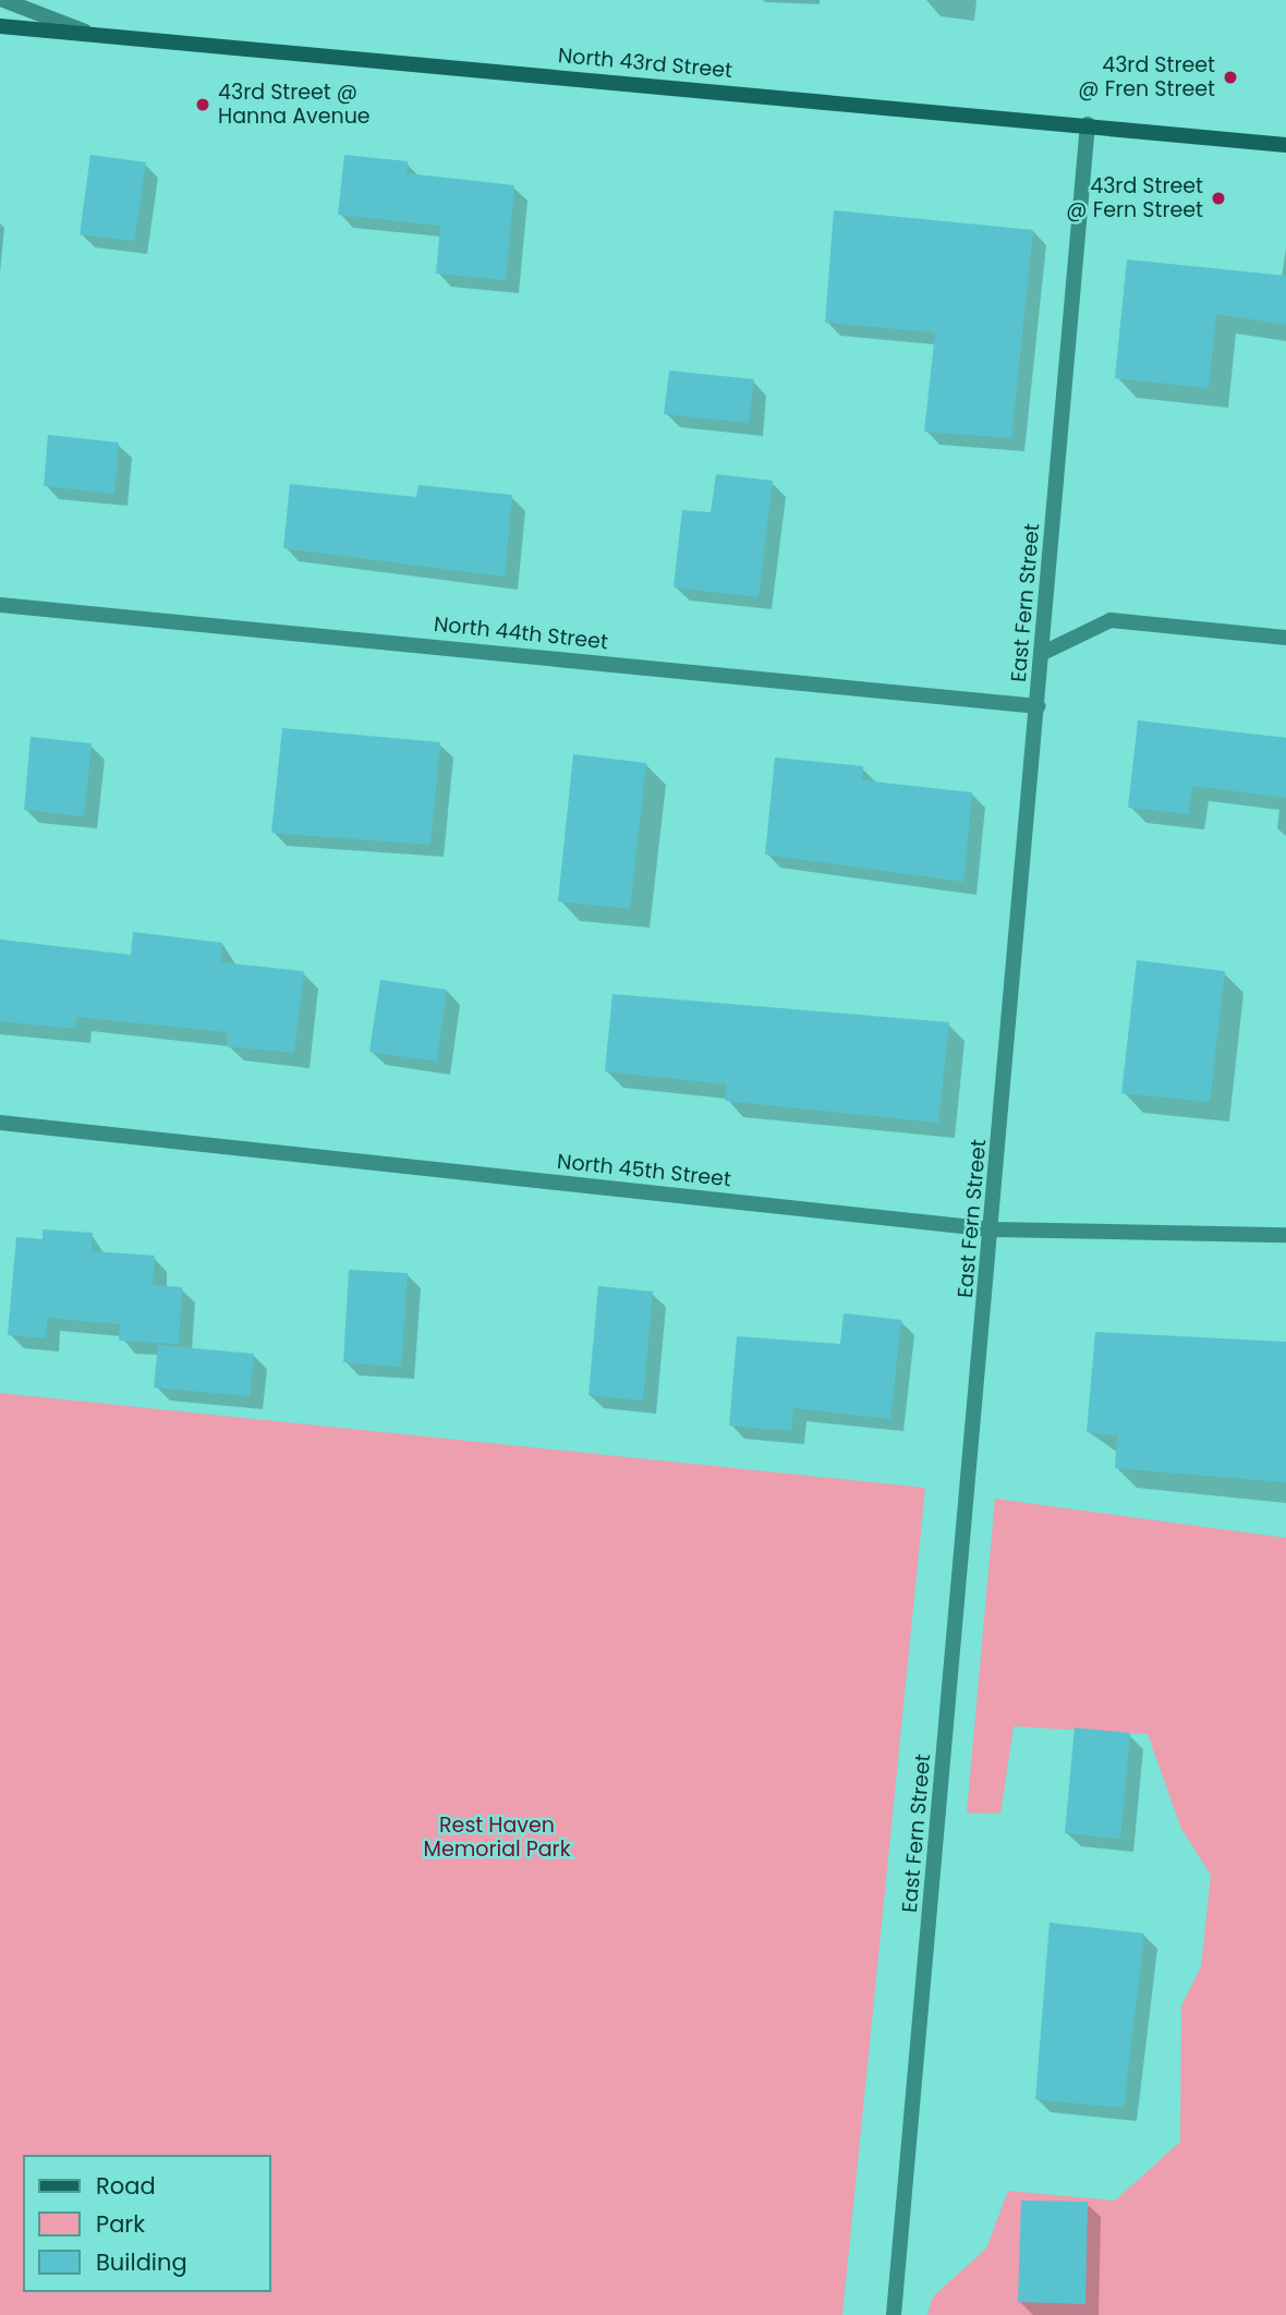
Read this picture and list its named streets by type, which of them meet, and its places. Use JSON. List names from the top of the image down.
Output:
{
  "streets": {
    "street": [
      "North 43rd Street",
      "East Fern Street",
      "North 44th Street",
      "North 45th Street"
    ]
  },
  "crossings": [
    ["North 43rd Street", "East Fern Street"],
    ["East Fern Street", "North 44th Street"],
    ["East Fern Street", "North 45th Street"]
  ],
  "parks": ["Rest Haven Memorial Park"],
  "places": ["43rd Street @ Fren Street", "43rd Street @ Hanna Avenue", "43rd Street @ Fern Street"],
  "legend": ["Road", "Park", "Building"]
}
